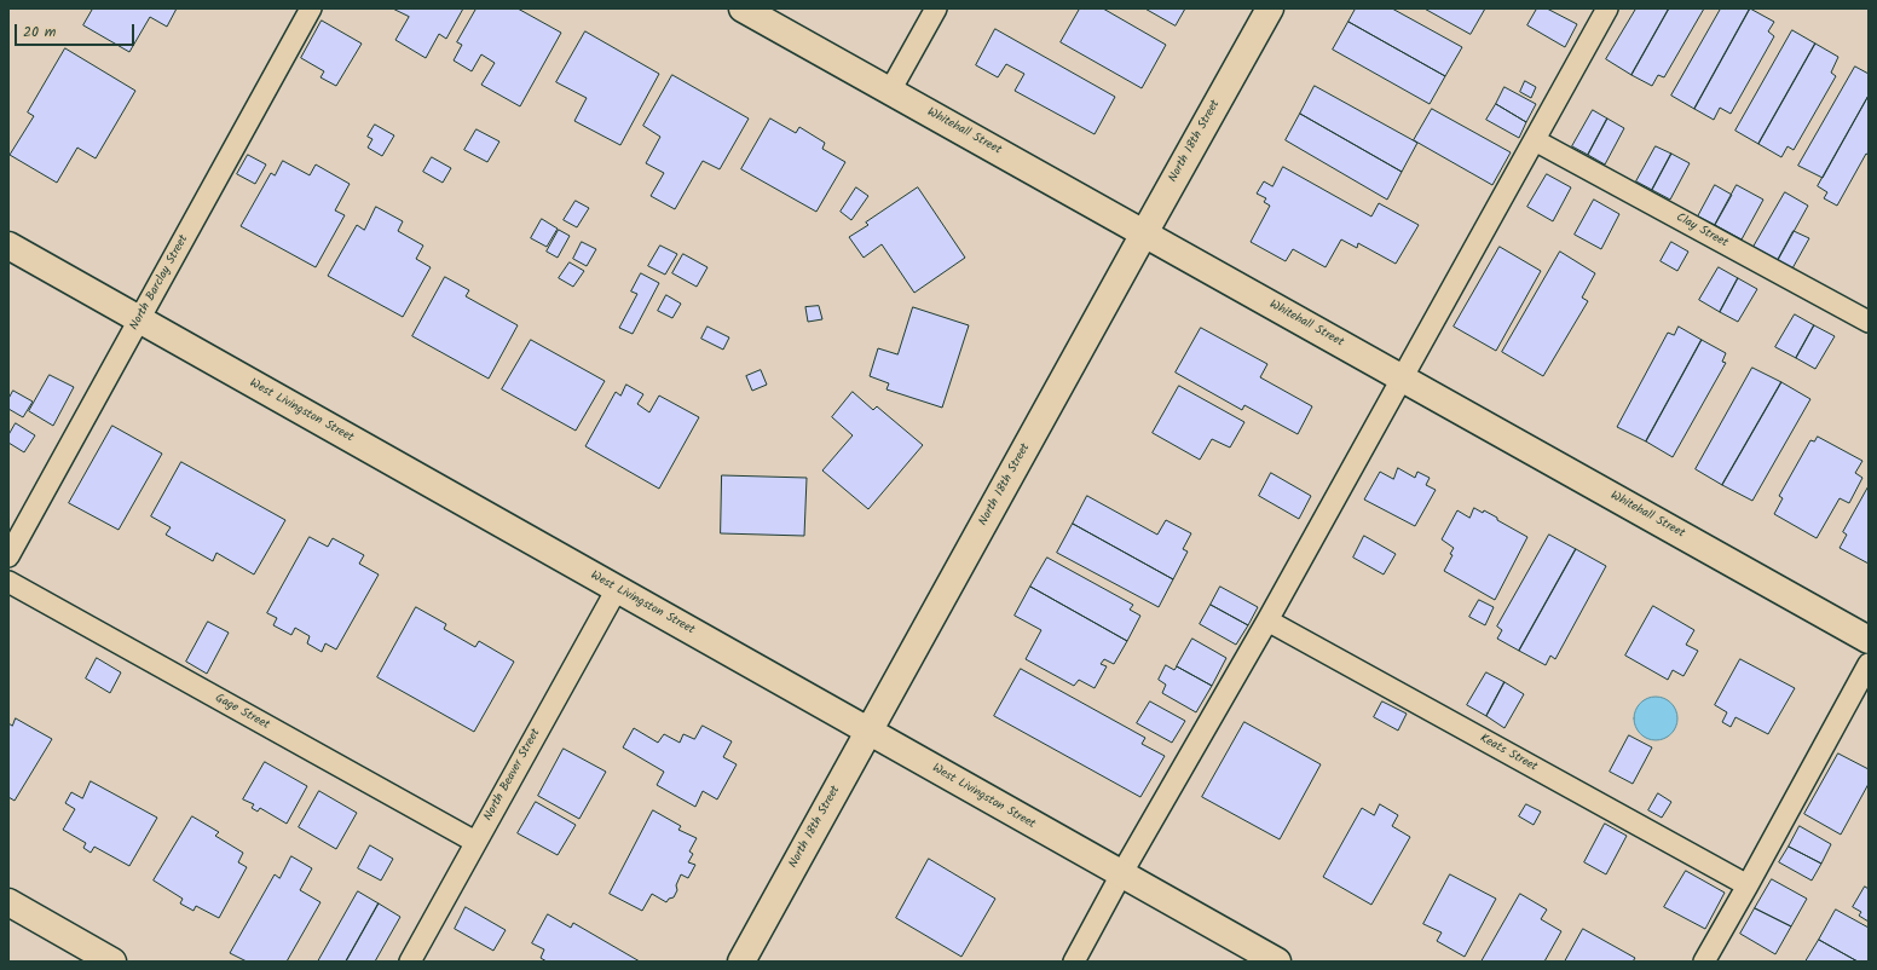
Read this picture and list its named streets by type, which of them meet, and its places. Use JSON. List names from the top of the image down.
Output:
{
  "streets": {
    "street": ["Whitehall Street", "North 18th Street", "West Livingston Street"],
    "lane": [
      "Clay Street",
      "North Barclay Street",
      "Gage Street",
      "Keats Street",
      "North Beaver Street"
    ]
  },
  "crossings": [
    ["Whitehall Street", "North 18th Street"],
    ["North 18th Street", "West Livingston Street"],
    ["North Barclay Street", "West Livingston Street"],
    ["West Livingston Street", "North Beaver Street"],
    ["Gage Street", "North Beaver Street"]
  ],
  "scale_bar": "20 m"
}
